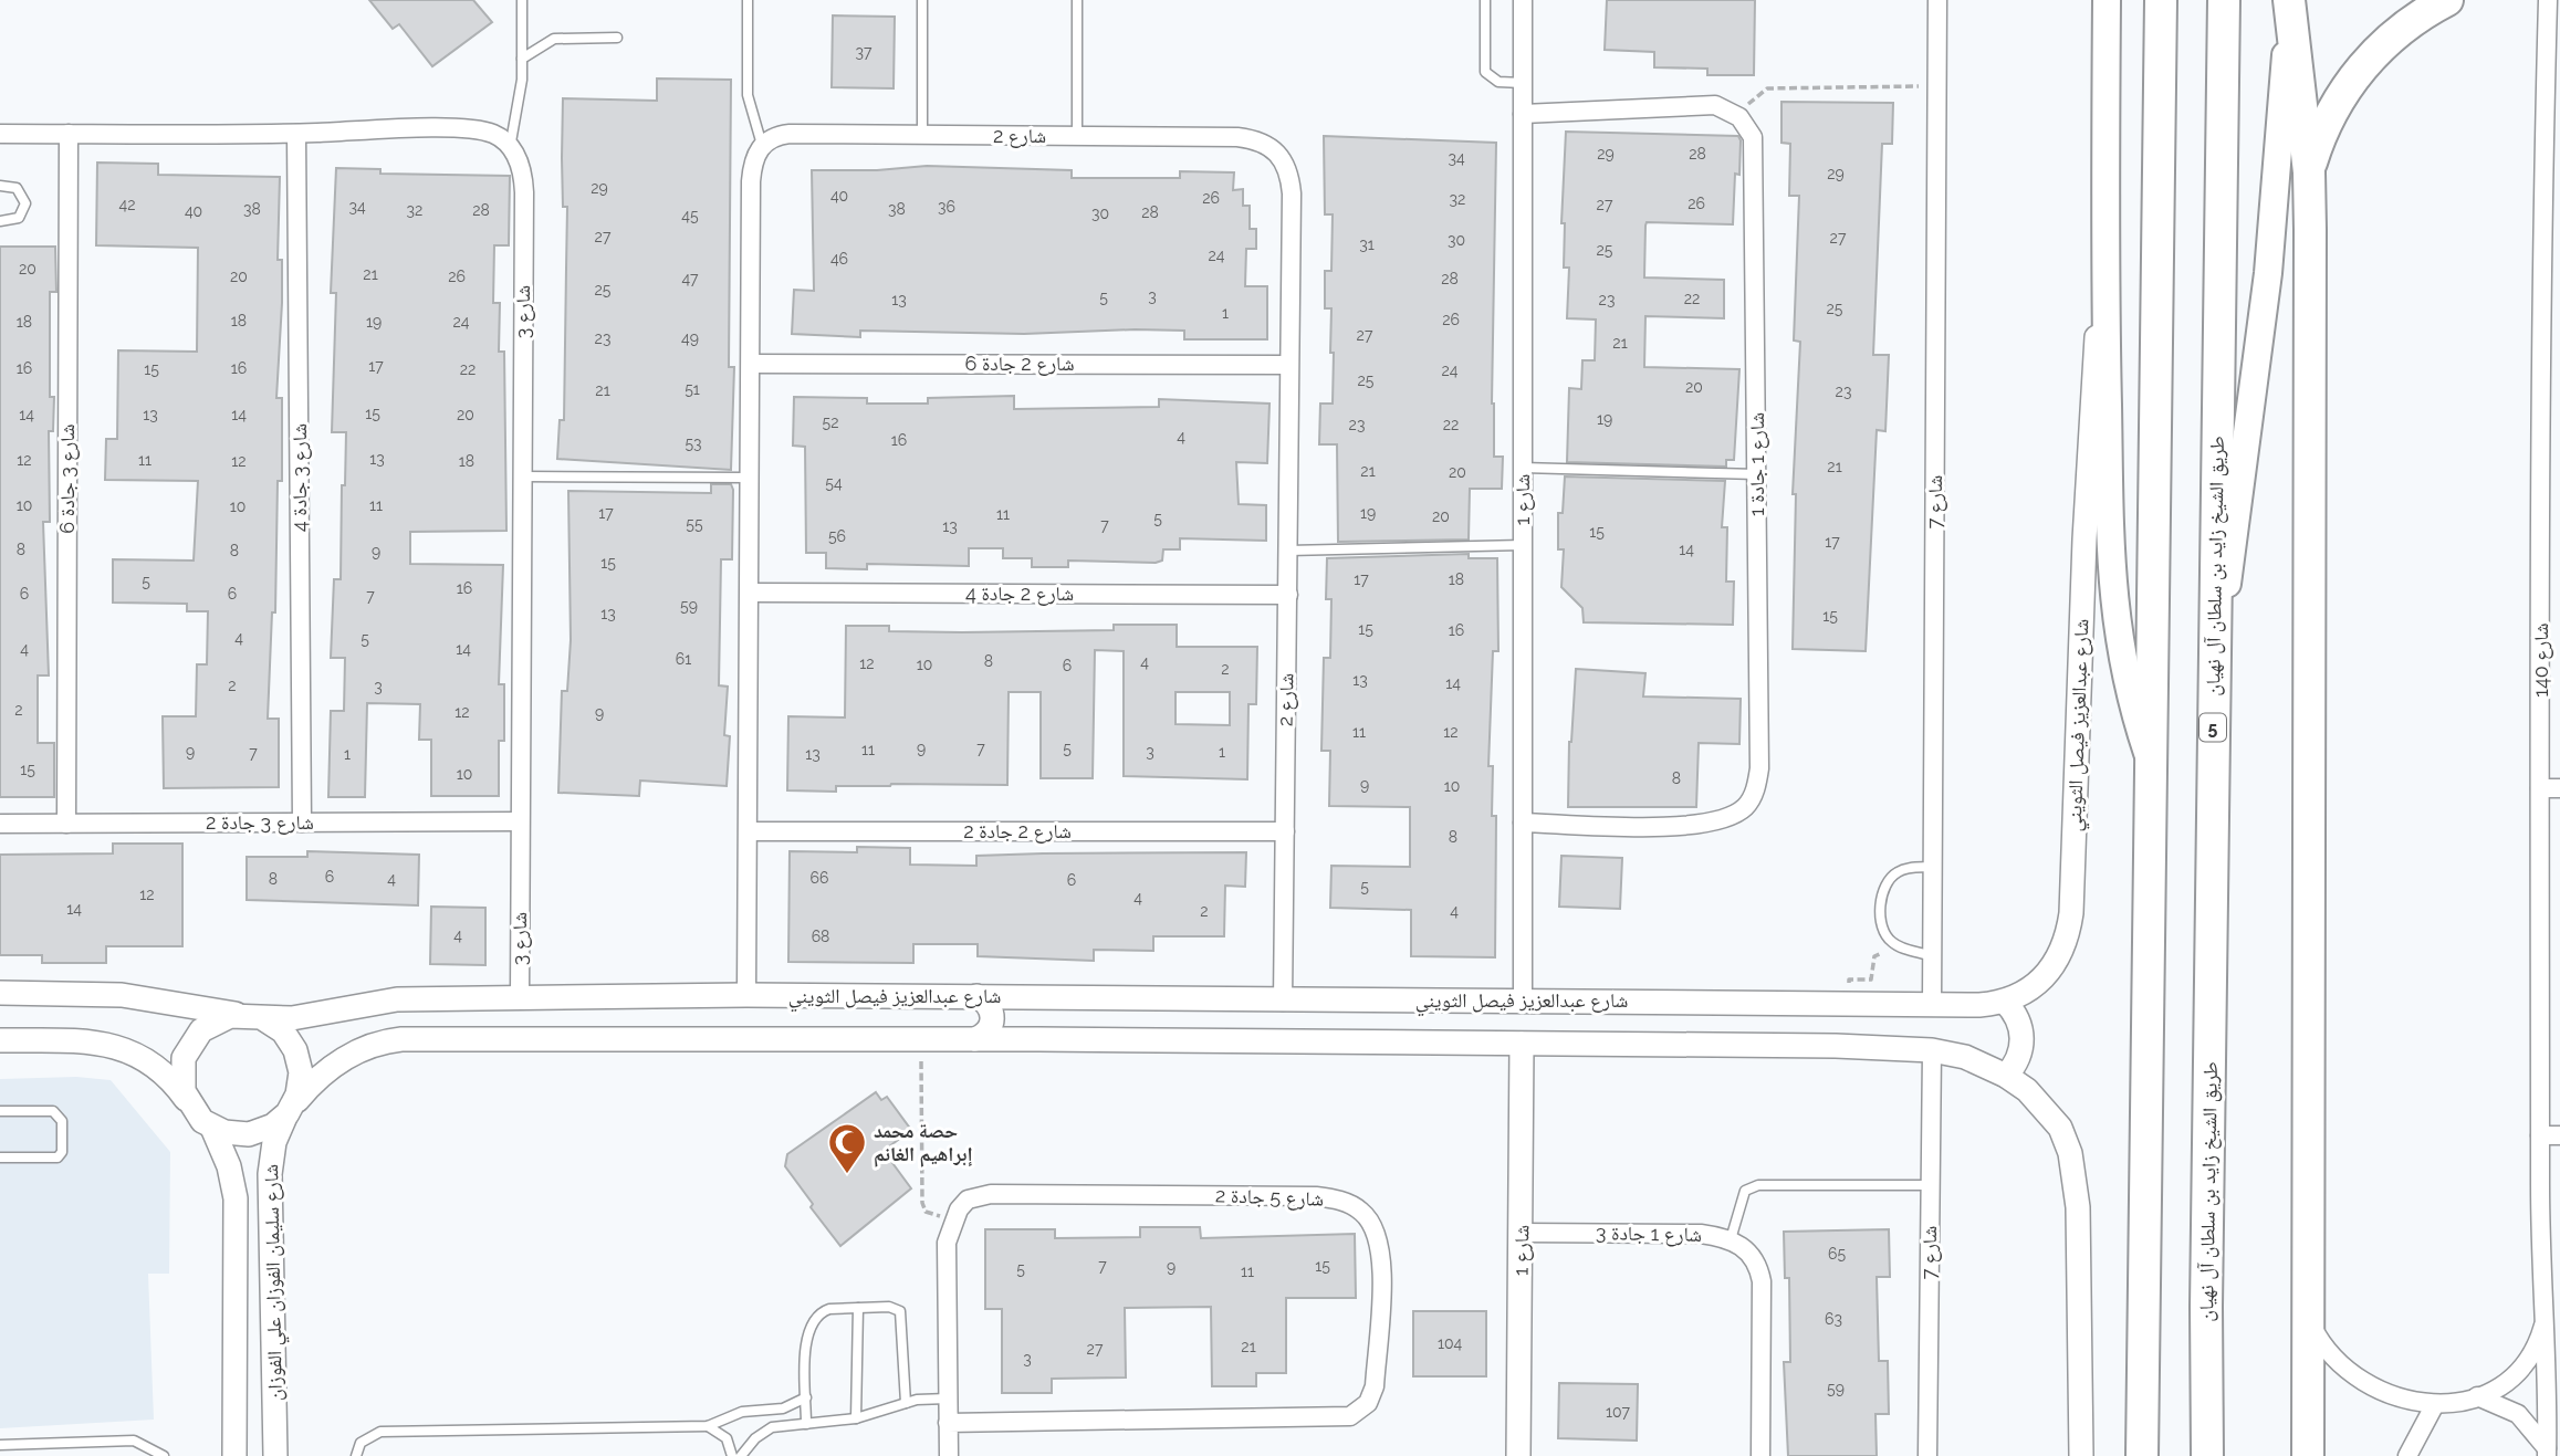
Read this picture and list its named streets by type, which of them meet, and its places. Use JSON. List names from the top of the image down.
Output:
{
  "streets": {
    "highway": ["طريق الشيخ زايد بن سلطان آل نهيان", "5"],
    "street": [
      "شارع 2",
      "شارع 3",
      "شارع 2 جادة 6",
      "شارع 1 جادة 1",
      "شارع 3 جادة 4",
      "شارع 3 جادة 6",
      "شارع 1",
      "شارع 7",
      "شارع 2 جادة 4",
      "شارع 140",
      "شارع عبدالعزيز فيصل الثويني",
      "شارع 3 جادة 2",
      "شارع 2 جادة 2",
      "شارع 5 جادة 2",
      "شارع 1 جادة 3",
      "شارع سليمان الفوزان علي الفوزان"
    ]
  },
  "crossings": [
    ["شارع 2", "شارع 2 جادة 6"],
    ["شارع 2", "شارع 2 جادة 4"],
    ["شارع 2", "شارع عبدالعزيز فيصل الثويني"],
    ["شارع 2", "شارع 2 جادة 2"],
    ["شارع 3", "شارع عبدالعزيز فيصل الثويني"],
    ["شارع 3", "شارع 3 جادة 2"],
    ["شارع 1 جادة 1", "شارع 1"],
    ["شارع 3 جادة 4", "شارع 3 جادة 2"],
    ["شارع 3 جادة 6", "شارع 3 جادة 2"],
    ["شارع 1", "شارع عبدالعزيز فيصل الثويني"],
    ["شارع 1", "شارع 1 جادة 3"],
    ["شارع 7", "شارع عبدالعزيز فيصل الثويني"],
    ["شارع عبدالعزيز فيصل الثويني", "شارع سليمان الفوزان علي الفوزان"]
  ],
  "places": {
    "mosque": ["حصة محمد إبراهيم الغانم"]
  },
  "house_numbers": [
    "37",
    "29",
    "28",
    "34",
    "29",
    "29",
    "40",
    "26",
    "32",
    "26",
    "42",
    "27",
    "34",
    "36",
    "38",
    "38",
    "32",
    "28",
    "40",
    "28",
    "30",
    "45",
    "27",
    "27",
    "30",
    "31",
    "25",
    "24",
    "46",
    "20",
    "21",
    "20",
    "26",
    "47",
    "28",
    "25",
    "3",
    "5",
    "22",
    "13",
    "23",
    "25",
    "1",
    "26",
    "18",
    "18",
    "19",
    "24",
    "27",
    "23",
    "49",
    "21",
    "17",
    "16",
    "16",
    "15",
    "22",
    "24",
    "25",
    "20",
    "51",
    "21",
    "23",
    "15",
    "14",
    "13",
    "14",
    "20",
    "19",
    "52",
    "23",
    "22",
    "4",
    "16",
    "53",
    "13",
    "12",
    "11",
    "12",
    "18",
    "21",
    "21",
    "20",
    "54",
    "10",
    "11",
    "10",
    "17",
    "19",
    "11",
    "20",
    "5",
    "55",
    "7",
    "13",
    "15",
    "56",
    "17",
    "8",
    "14",
    "8",
    "9",
    "15",
    "17",
    "18",
    "5",
    "16",
    "6",
    "6",
    "7",
    "59",
    "13",
    "15",
    "15",
    "16",
    "4",
    "5",
    "4",
    "14",
    "61",
    "8",
    "4",
    "12",
    "10",
    "6",
    "2",
    "13",
    "14",
    "2",
    "3",
    "2",
    "12",
    "9",
    "11",
    "12",
    "9",
    "7",
    "5",
    "11",
    "9",
    "3",
    "1",
    "7",
    "1",
    "13",
    "15",
    "10",
    "8",
    "9",
    "10",
    "8",
    "6",
    "66",
    "8",
    "4",
    "6",
    "5",
    "12",
    "4",
    "14",
    "2",
    "4",
    "4",
    "68",
    "65",
    "7",
    "15",
    "9",
    "5",
    "11",
    "63",
    "104",
    "21",
    "27",
    "3",
    "59",
    "107"
  ]
}
